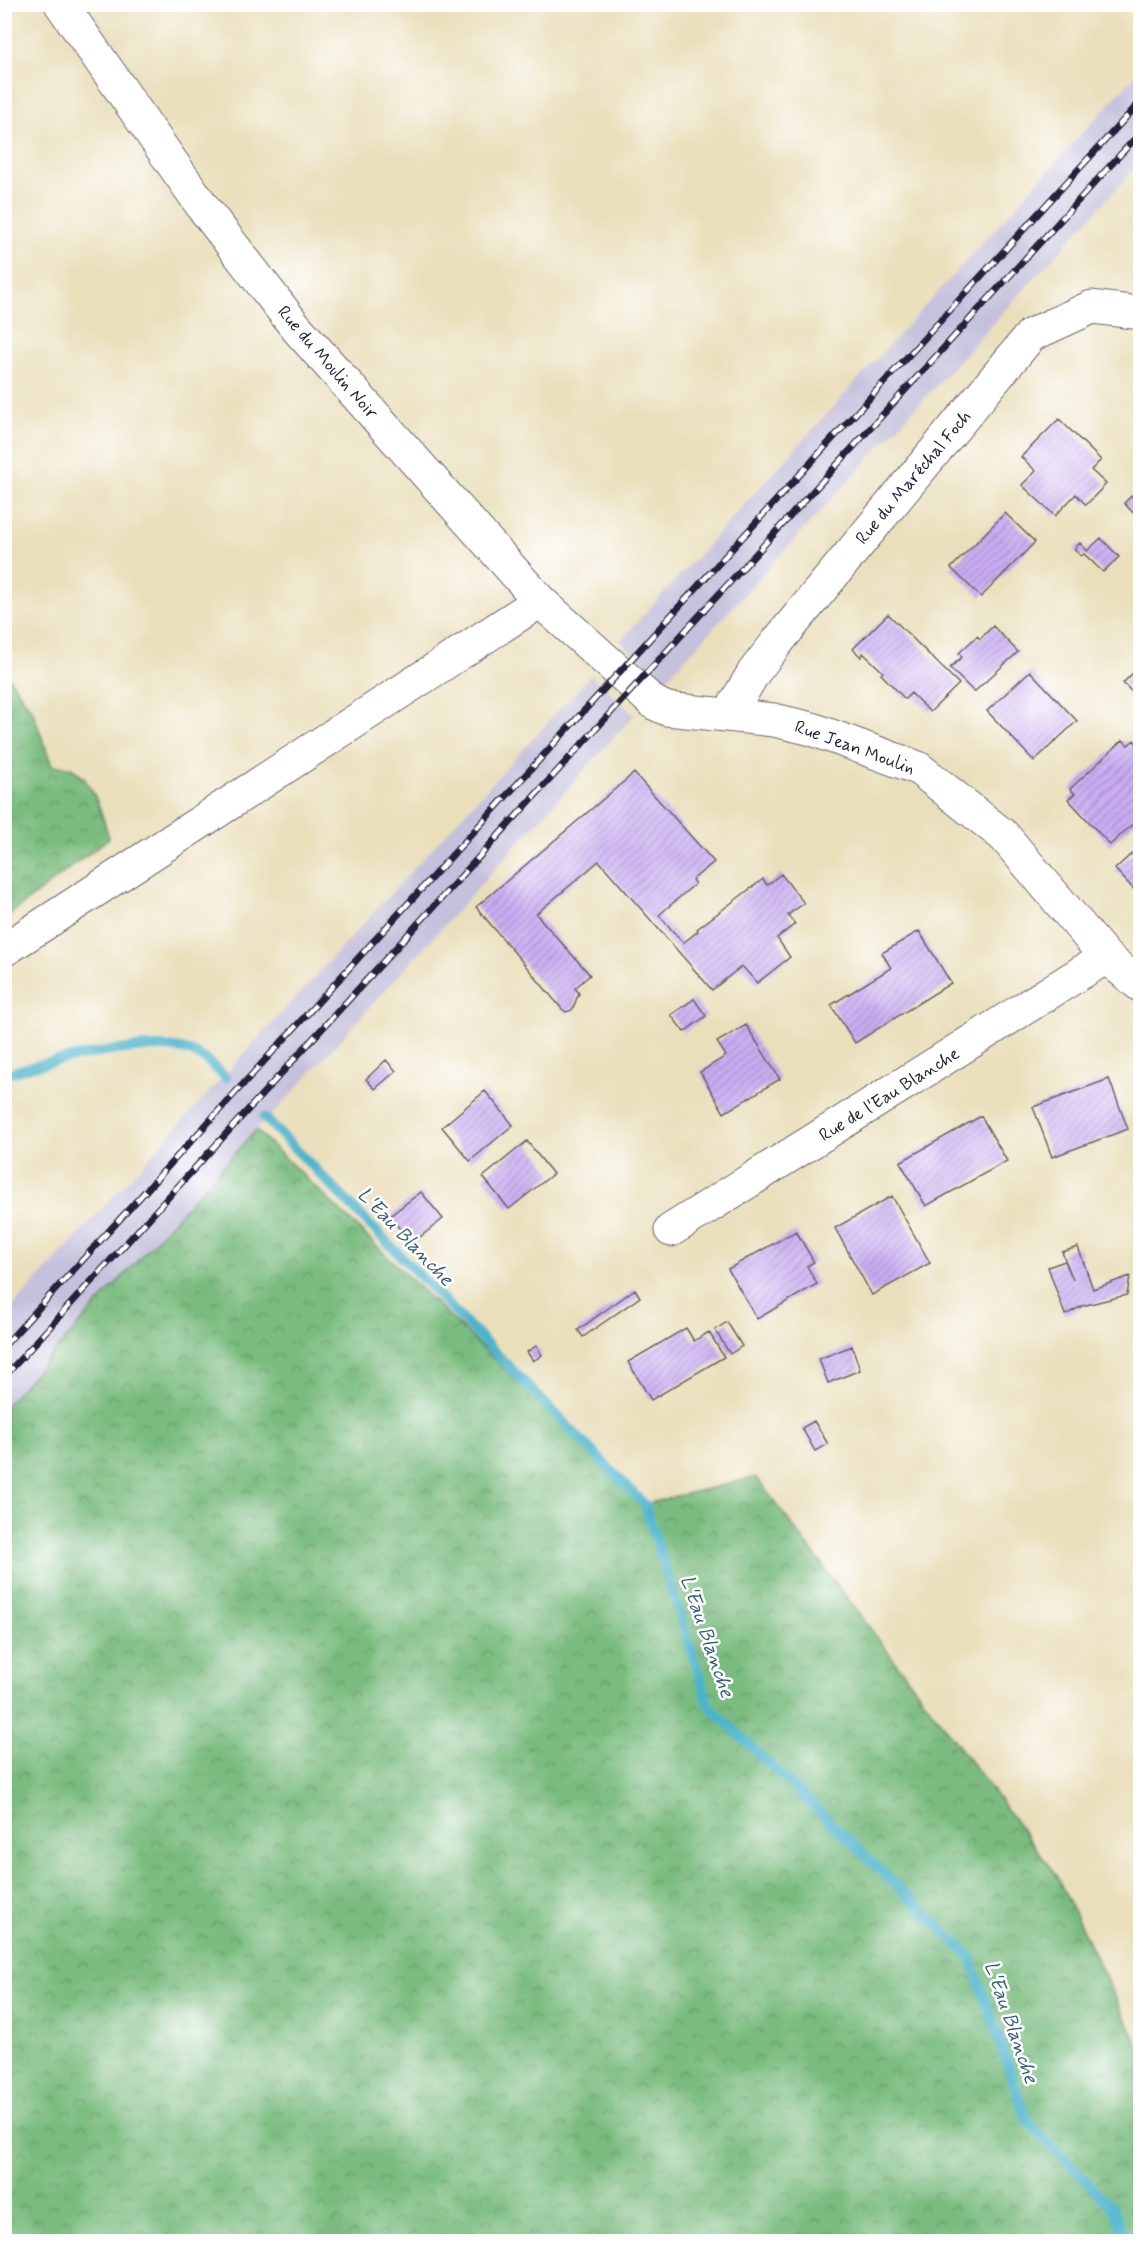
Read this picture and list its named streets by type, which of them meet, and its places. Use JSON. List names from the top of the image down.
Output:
{
  "streets": {
    "street": [
      "Rue du Moulin Noir",
      "Rue du Maréchal Foch",
      "Rue Jean Moulin",
      "Rue de l'Eau Blanche"
    ]
  },
  "crossings": [
    ["Rue du Moulin Noir", "Rue Jean Moulin"],
    ["Rue du Maréchal Foch", "Rue Jean Moulin"],
    ["Rue Jean Moulin", "Rue de l'Eau Blanche"]
  ],
  "water": ["L'Eau Blanche"]
}
